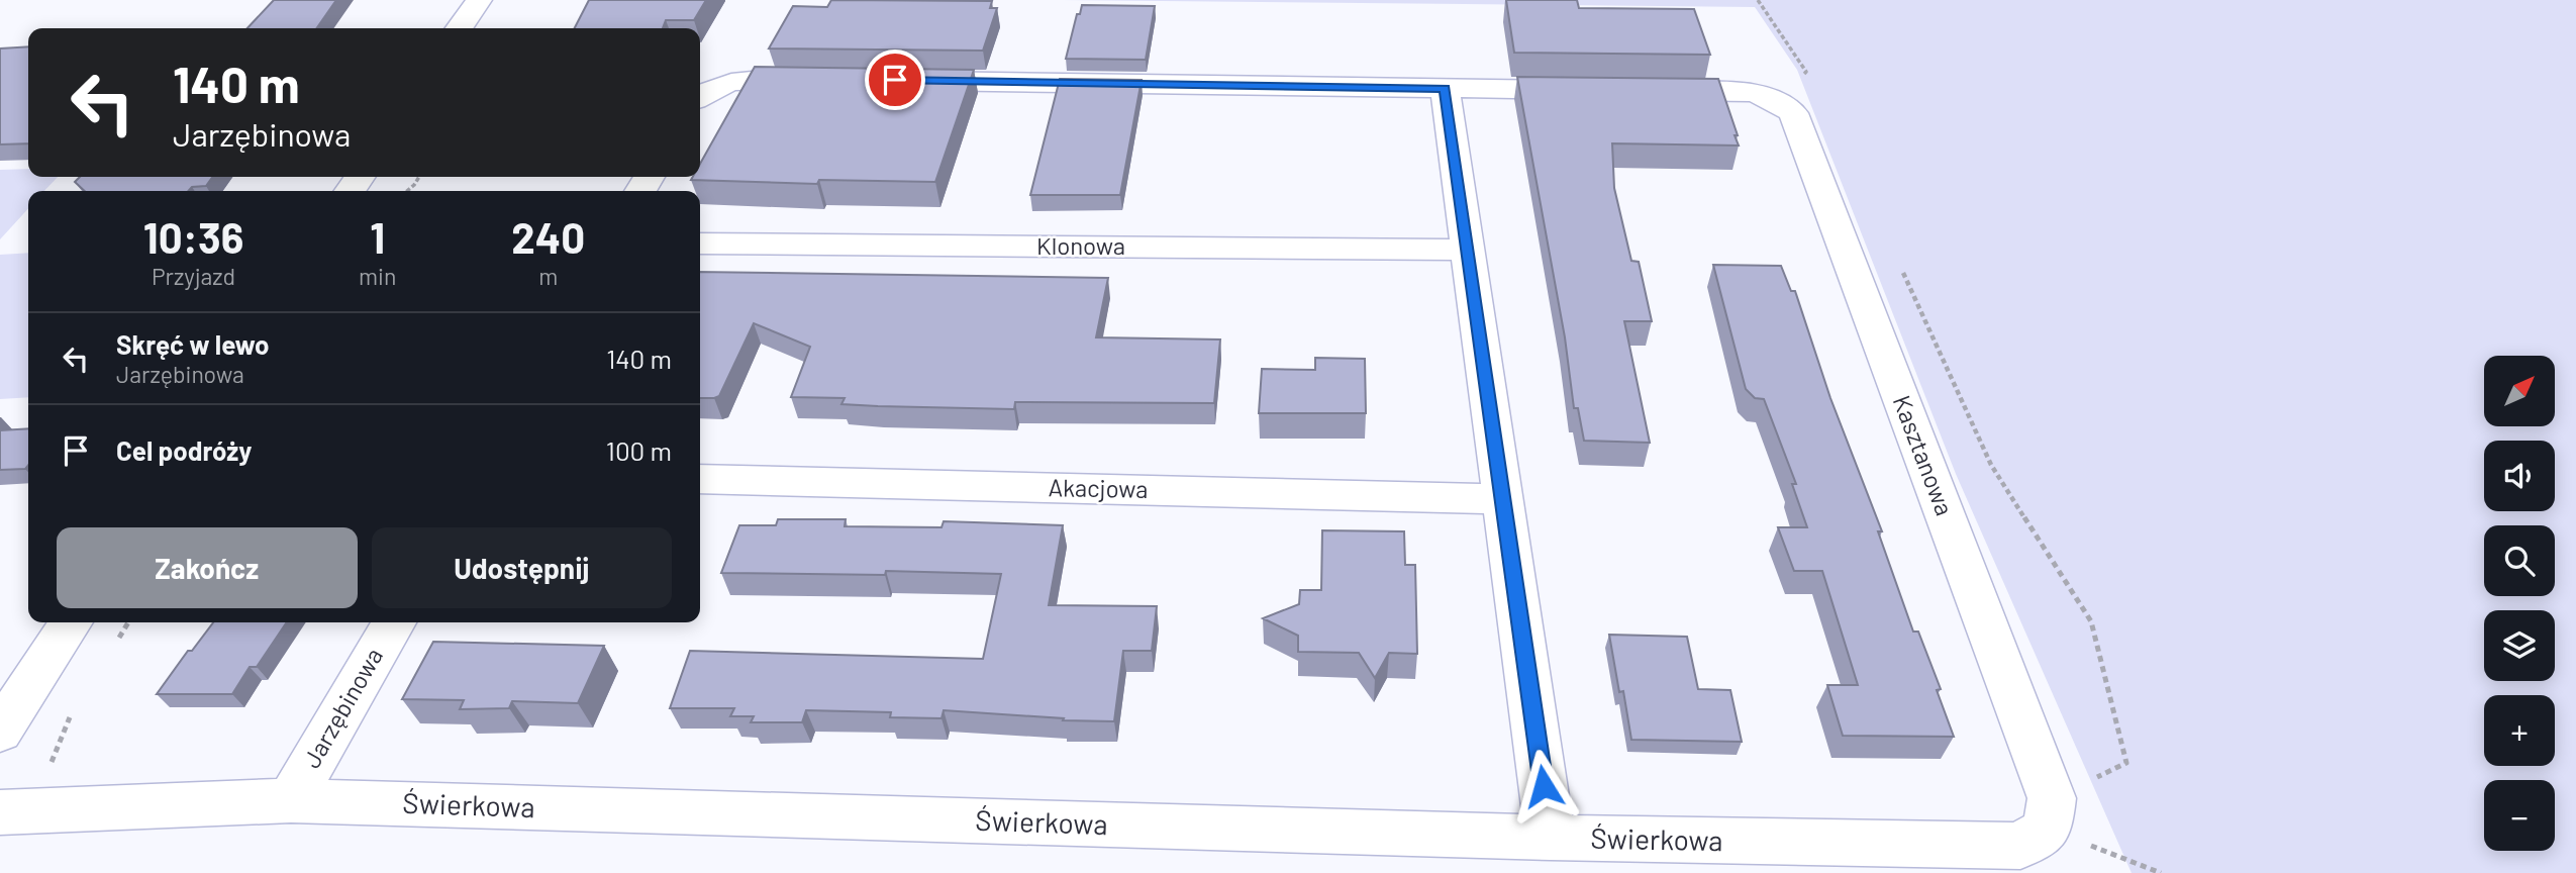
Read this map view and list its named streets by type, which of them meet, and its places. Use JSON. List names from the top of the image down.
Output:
{
  "streets": {
    "street": [
      "Klonowa",
      "Kasztanowa",
      "Akacjowa",
      "Jarzębinowa",
      "Świerkowa"
    ]
  },
  "crossings": [
    ["Kasztanowa", "Świerkowa"],
    ["Jarzębinowa", "Świerkowa"]
  ],
  "north": "top right",
  "page": {
    "turn": ["140 m", "Jarzębinowa"],
    "eta": [
      "10:36",
      "Przyjazd",
      "1",
      "min",
      "240",
      "m"
    ],
    "list": [
      {
        "name": "Skręć w lewo",
        "note": "Jarzębinowa",
        "value": "140 m"
      },
      {
        "name": "Cel podróży",
        "value": "100 m"
      }
    ],
    "map_buttons": ["+", "−"],
    "buttons": ["Zakończ", "Udostępnij"]
  }
}
